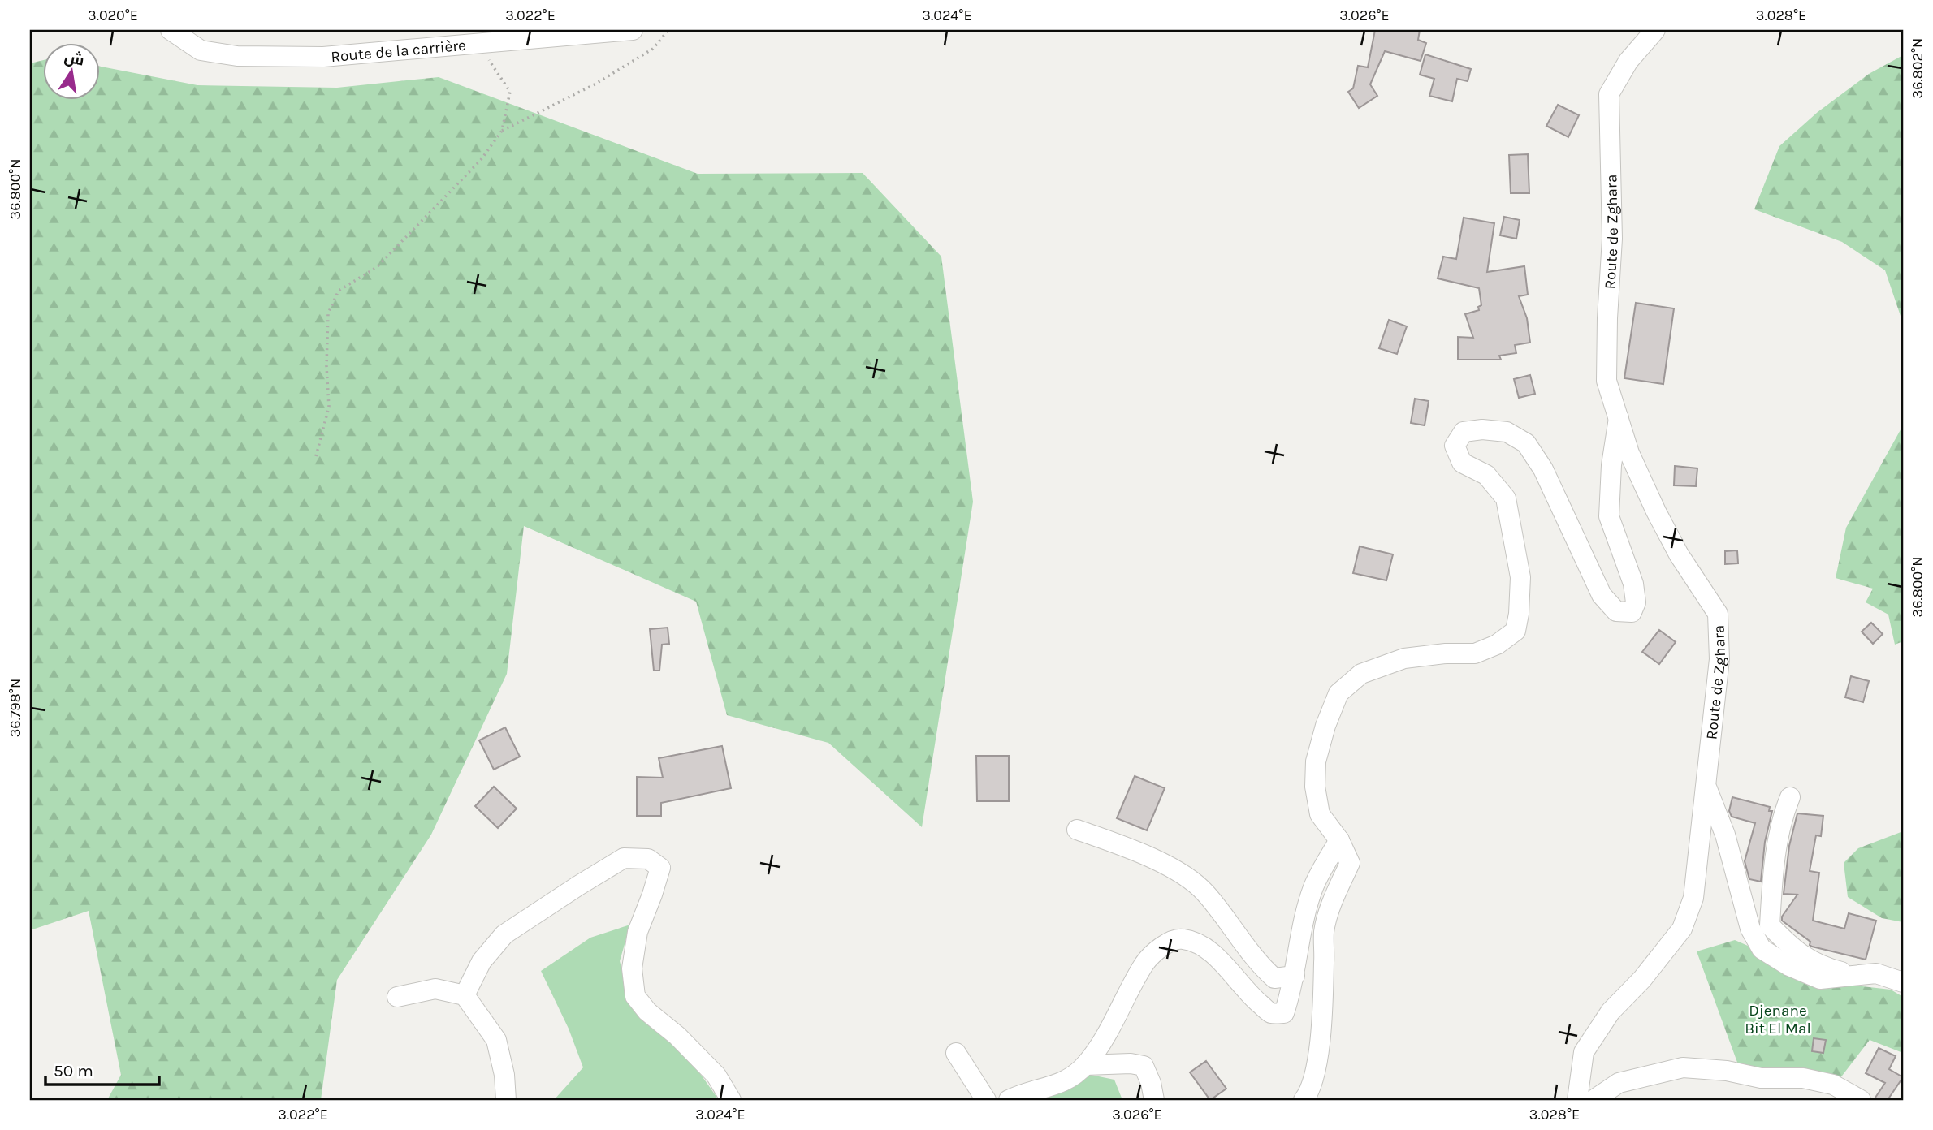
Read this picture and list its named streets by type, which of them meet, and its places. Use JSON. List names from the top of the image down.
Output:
{
  "streets": {
    "street": ["Route de la carrière", "Route de Zghara"]
  },
  "parks": ["Djenane Bit El Mal"],
  "scale_bar": "50 m",
  "north": "top",
  "coordinates": [
    "3.020°E",
    "3.022°E",
    "3.024°E",
    "3.026°E",
    "3.028°E",
    "36.802°N",
    "36.800°N",
    "36.798°N"
  ]
}
